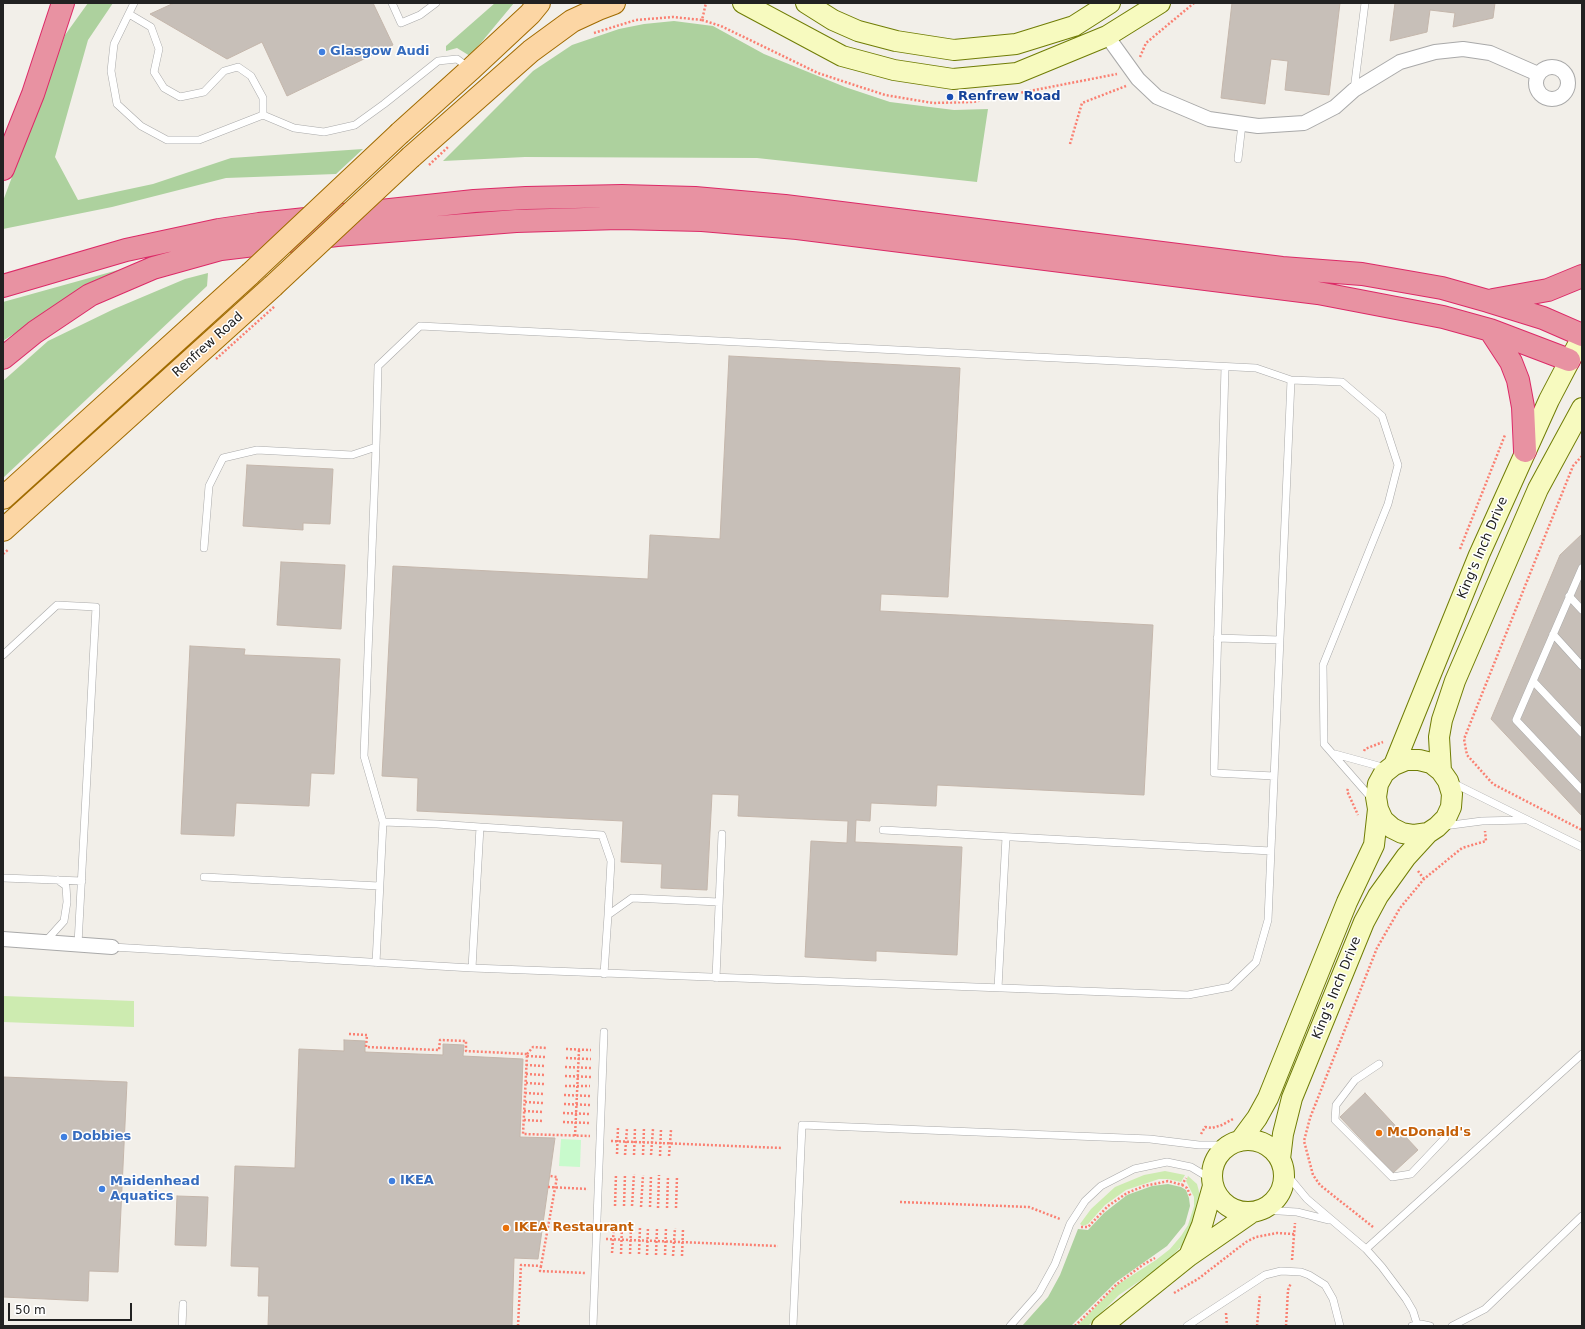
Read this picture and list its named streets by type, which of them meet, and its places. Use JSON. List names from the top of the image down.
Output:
{
  "streets": {
    "main road": ["Renfrew Road"],
    "street": ["King's Inch Drive"]
  },
  "places": [
    "Glasgow Audi",
    "Renfrew Road",
    "McDonald's",
    "Dobbies",
    "IKEA",
    "Maidenhead Aquatics",
    "IKEA Restaurant"
  ],
  "scale_bar": "50 m"
}
